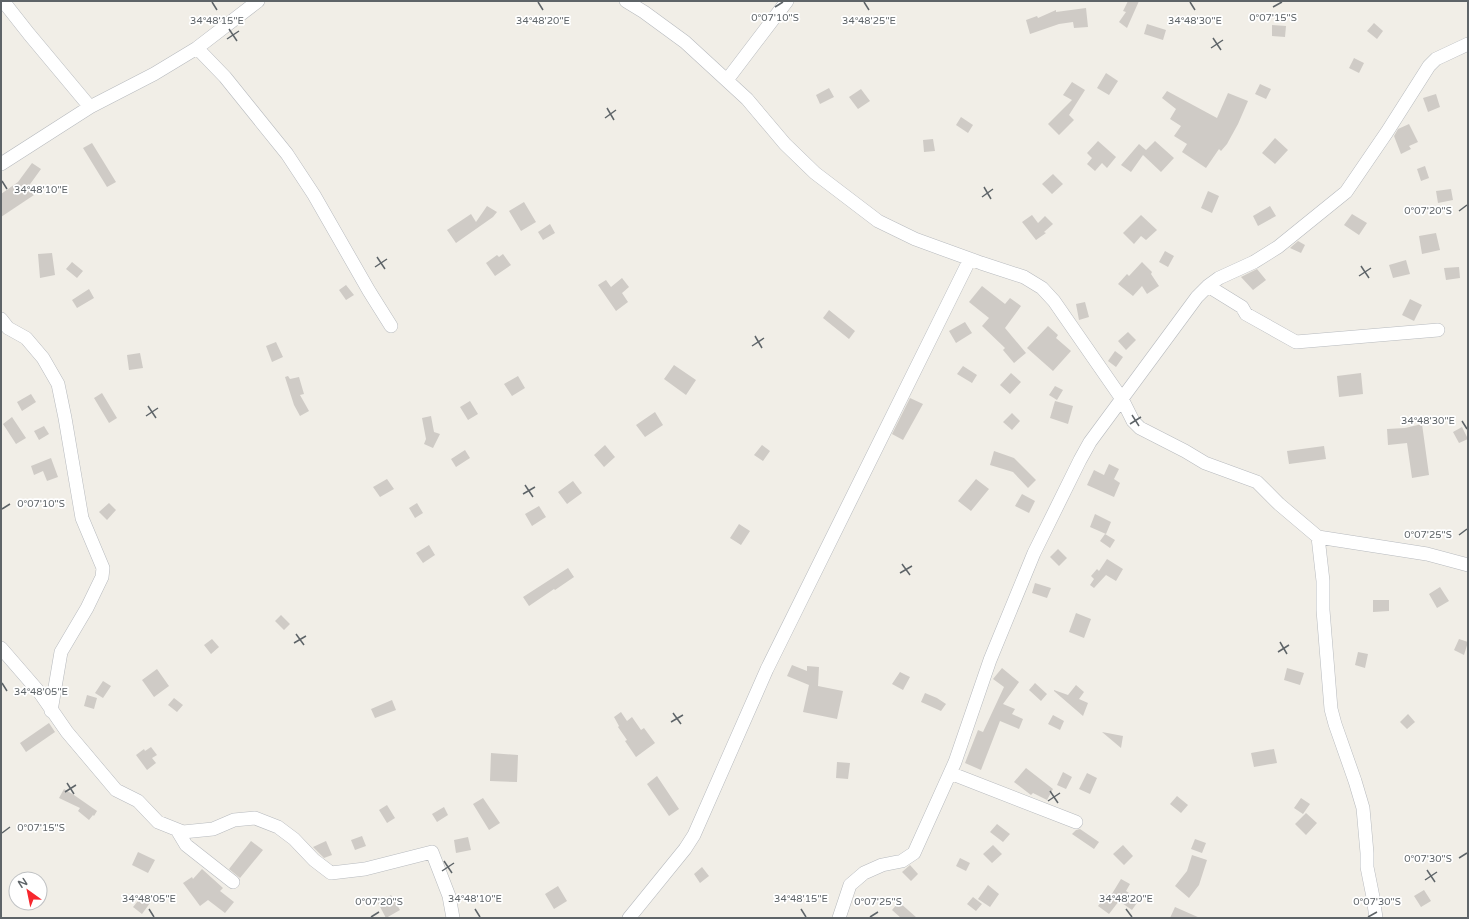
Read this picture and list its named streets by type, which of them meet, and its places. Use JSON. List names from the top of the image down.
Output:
{
  "north": "top left",
  "coordinates": [
    "0°07'10\"S",
    "0°07'15\"S",
    "34°48'15\"E",
    "34°48'20\"E",
    "34°48'25\"E",
    "34°48'30\"E",
    "34°48'10\"E",
    "0°07'20\"S",
    "0°07'25\"S",
    "34°48'05\"E",
    "0°07'30\"S"
  ]
}
